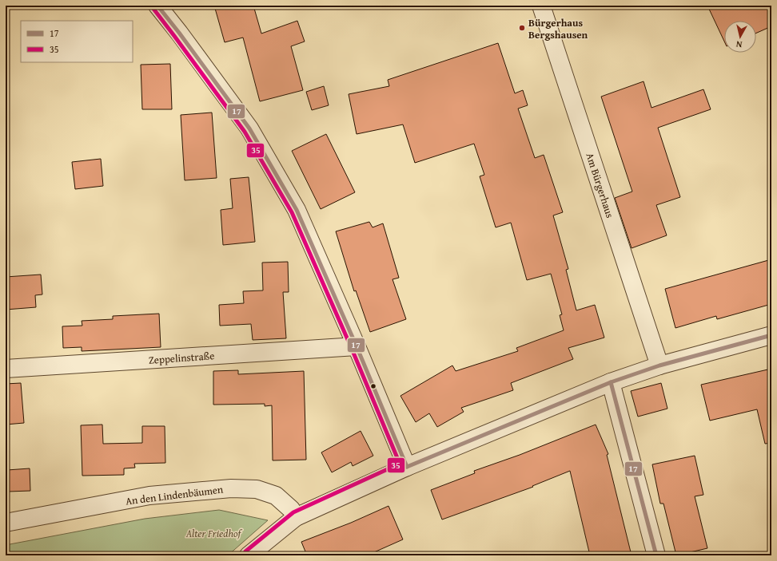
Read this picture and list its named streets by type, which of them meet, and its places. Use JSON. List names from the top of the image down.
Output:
{
  "streets": {
    "street": ["Am Bürgerhaus", "Zeppelinstraße", "An den Lindenbäumen"]
  },
  "parks": ["Alter Friedhof"],
  "places": ["Bürgerhaus Bergshausen"],
  "lines": ["transit line 17", "transit line 35"],
  "legend": ["17", "35"],
  "north": "bottom"
}
